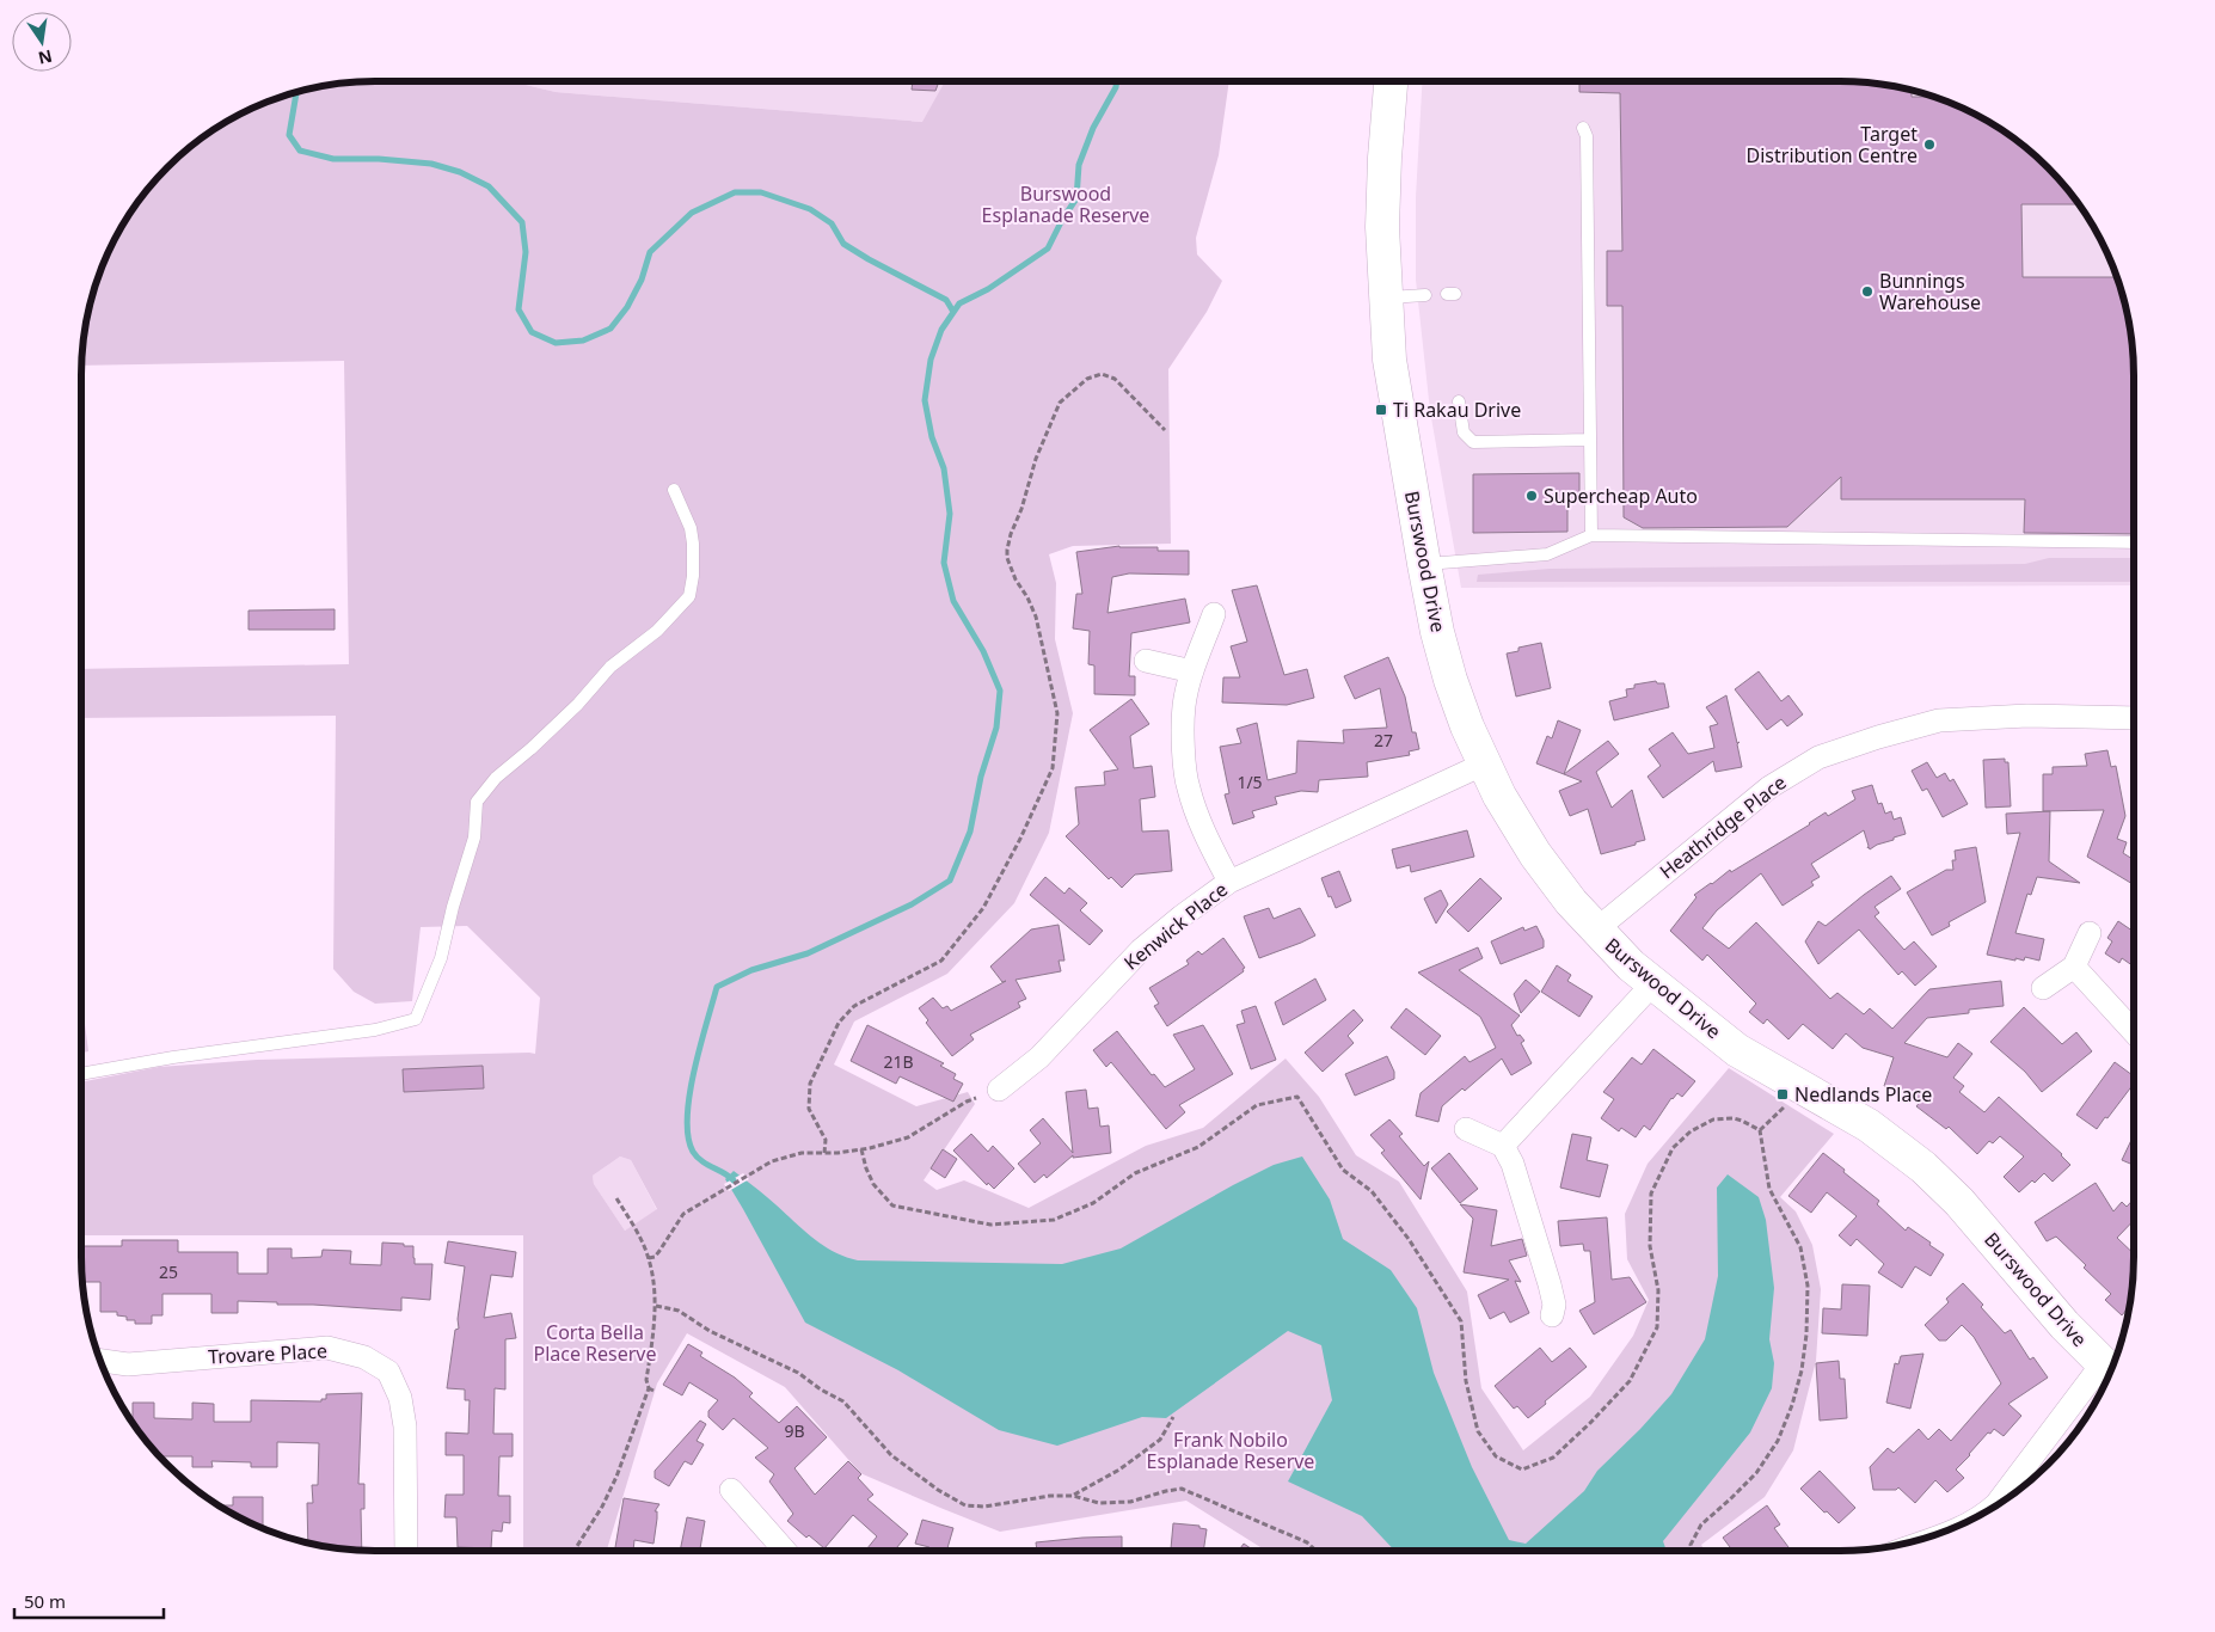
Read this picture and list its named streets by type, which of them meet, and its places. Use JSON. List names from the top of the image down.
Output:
{
  "streets": {
    "street": [
      "Burswood Drive",
      "Heathridge Place",
      "Kenwick Place",
      "Trovare Place"
    ]
  },
  "crossings": [
    ["Burswood Drive", "Heathridge Place"],
    ["Burswood Drive", "Kenwick Place"]
  ],
  "parks": ["Burswood Esplanade Reserve", "Corta Bella Place Reserve", "Frank Nobilo Esplanade Reserve"],
  "places": {
    "other": ["Target Distribution Centre", "Bunnings Warehouse", "Supercheap Auto"],
    "transit": ["Ti Rakau Drive", "Nedlands Place"]
  },
  "house_numbers": [
    "27",
    "1/5",
    "21B",
    "25",
    "9B"
  ],
  "scale_bar": "50 m",
  "north": "bottom"
}
